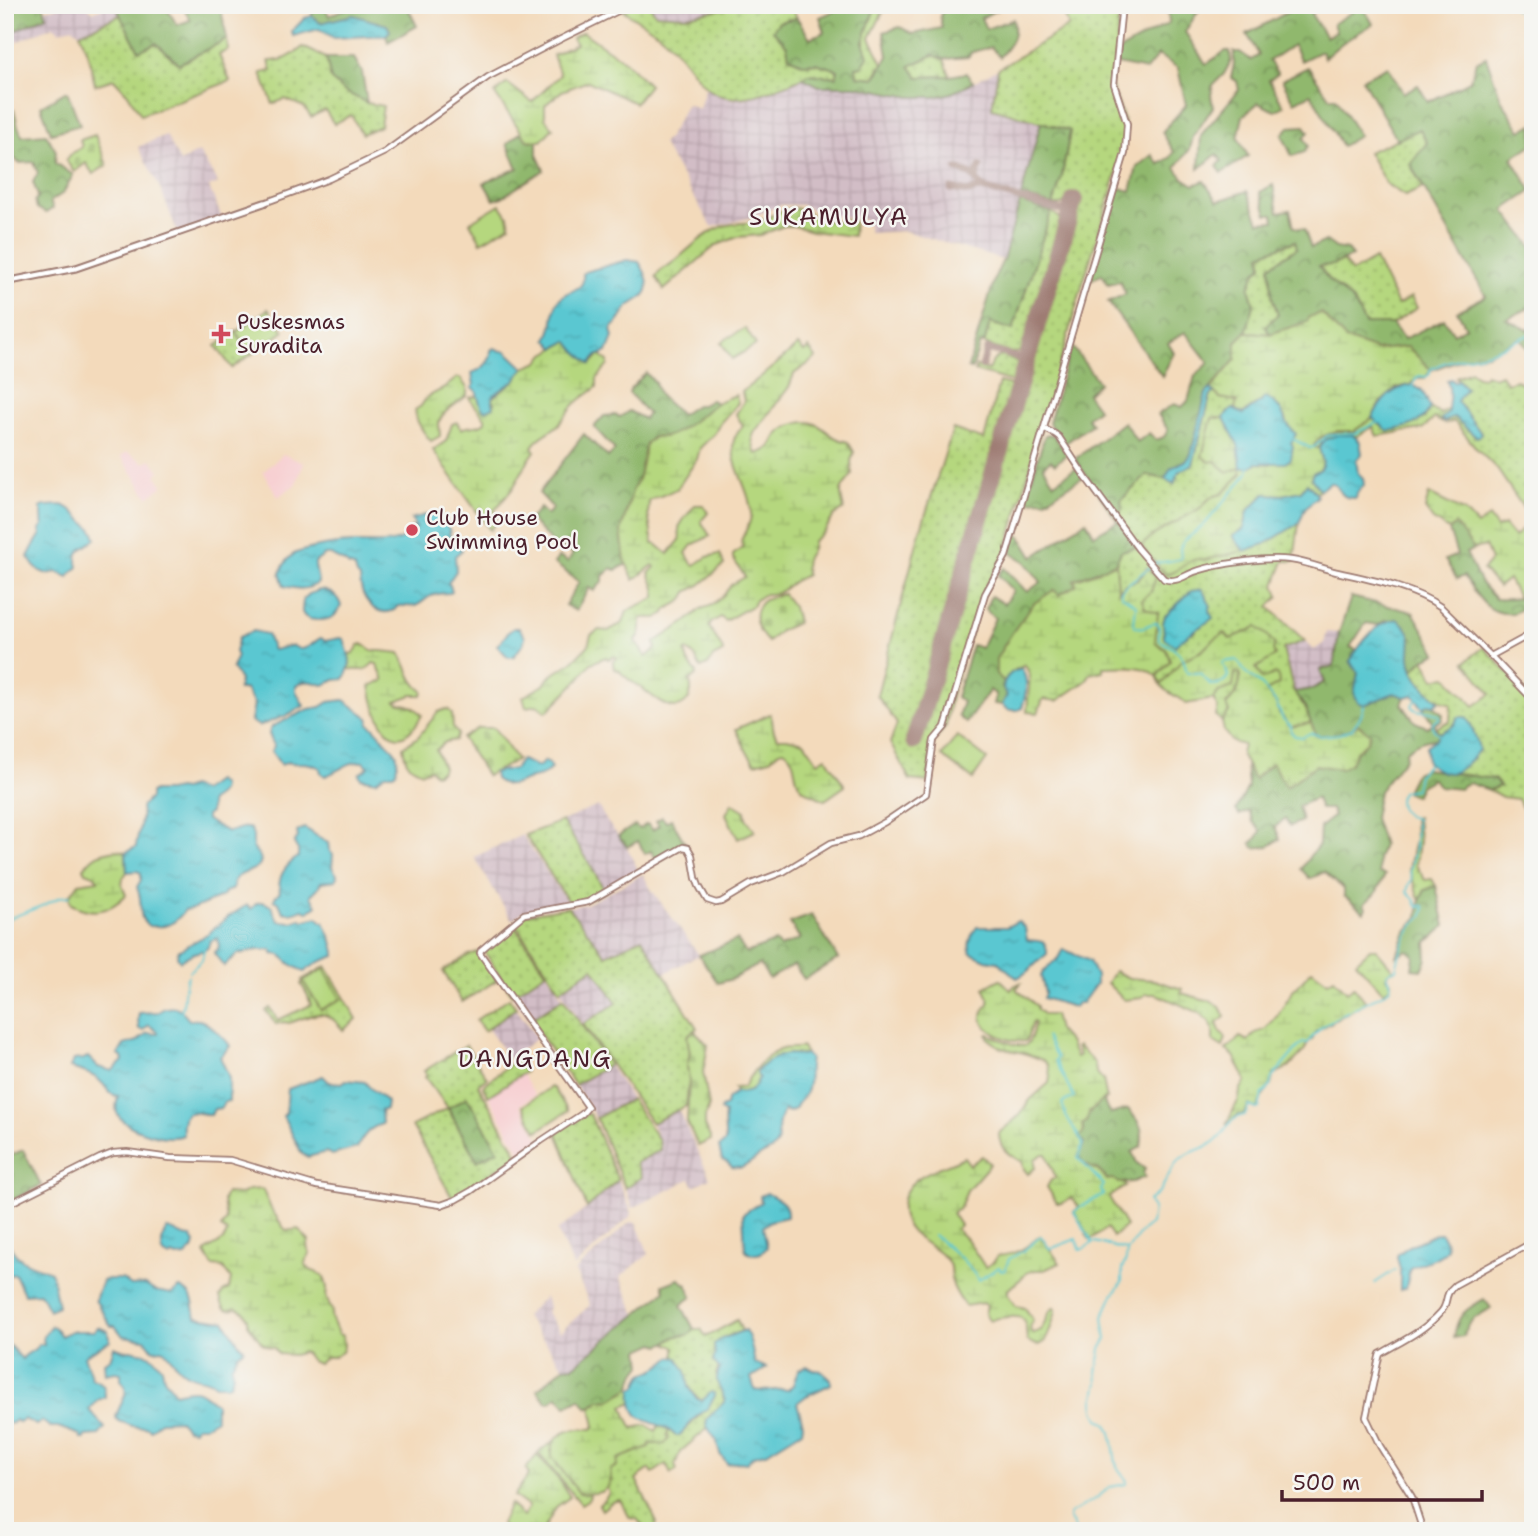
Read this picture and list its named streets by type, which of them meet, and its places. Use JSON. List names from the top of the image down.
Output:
{
  "districts": ["SUKAMULYA", "DANGDANG"],
  "places": {
    "health": ["Puskesmas Suradita"],
    "other": ["Club House Swimming Pool"]
  },
  "scale_bar": "500 m"
}
